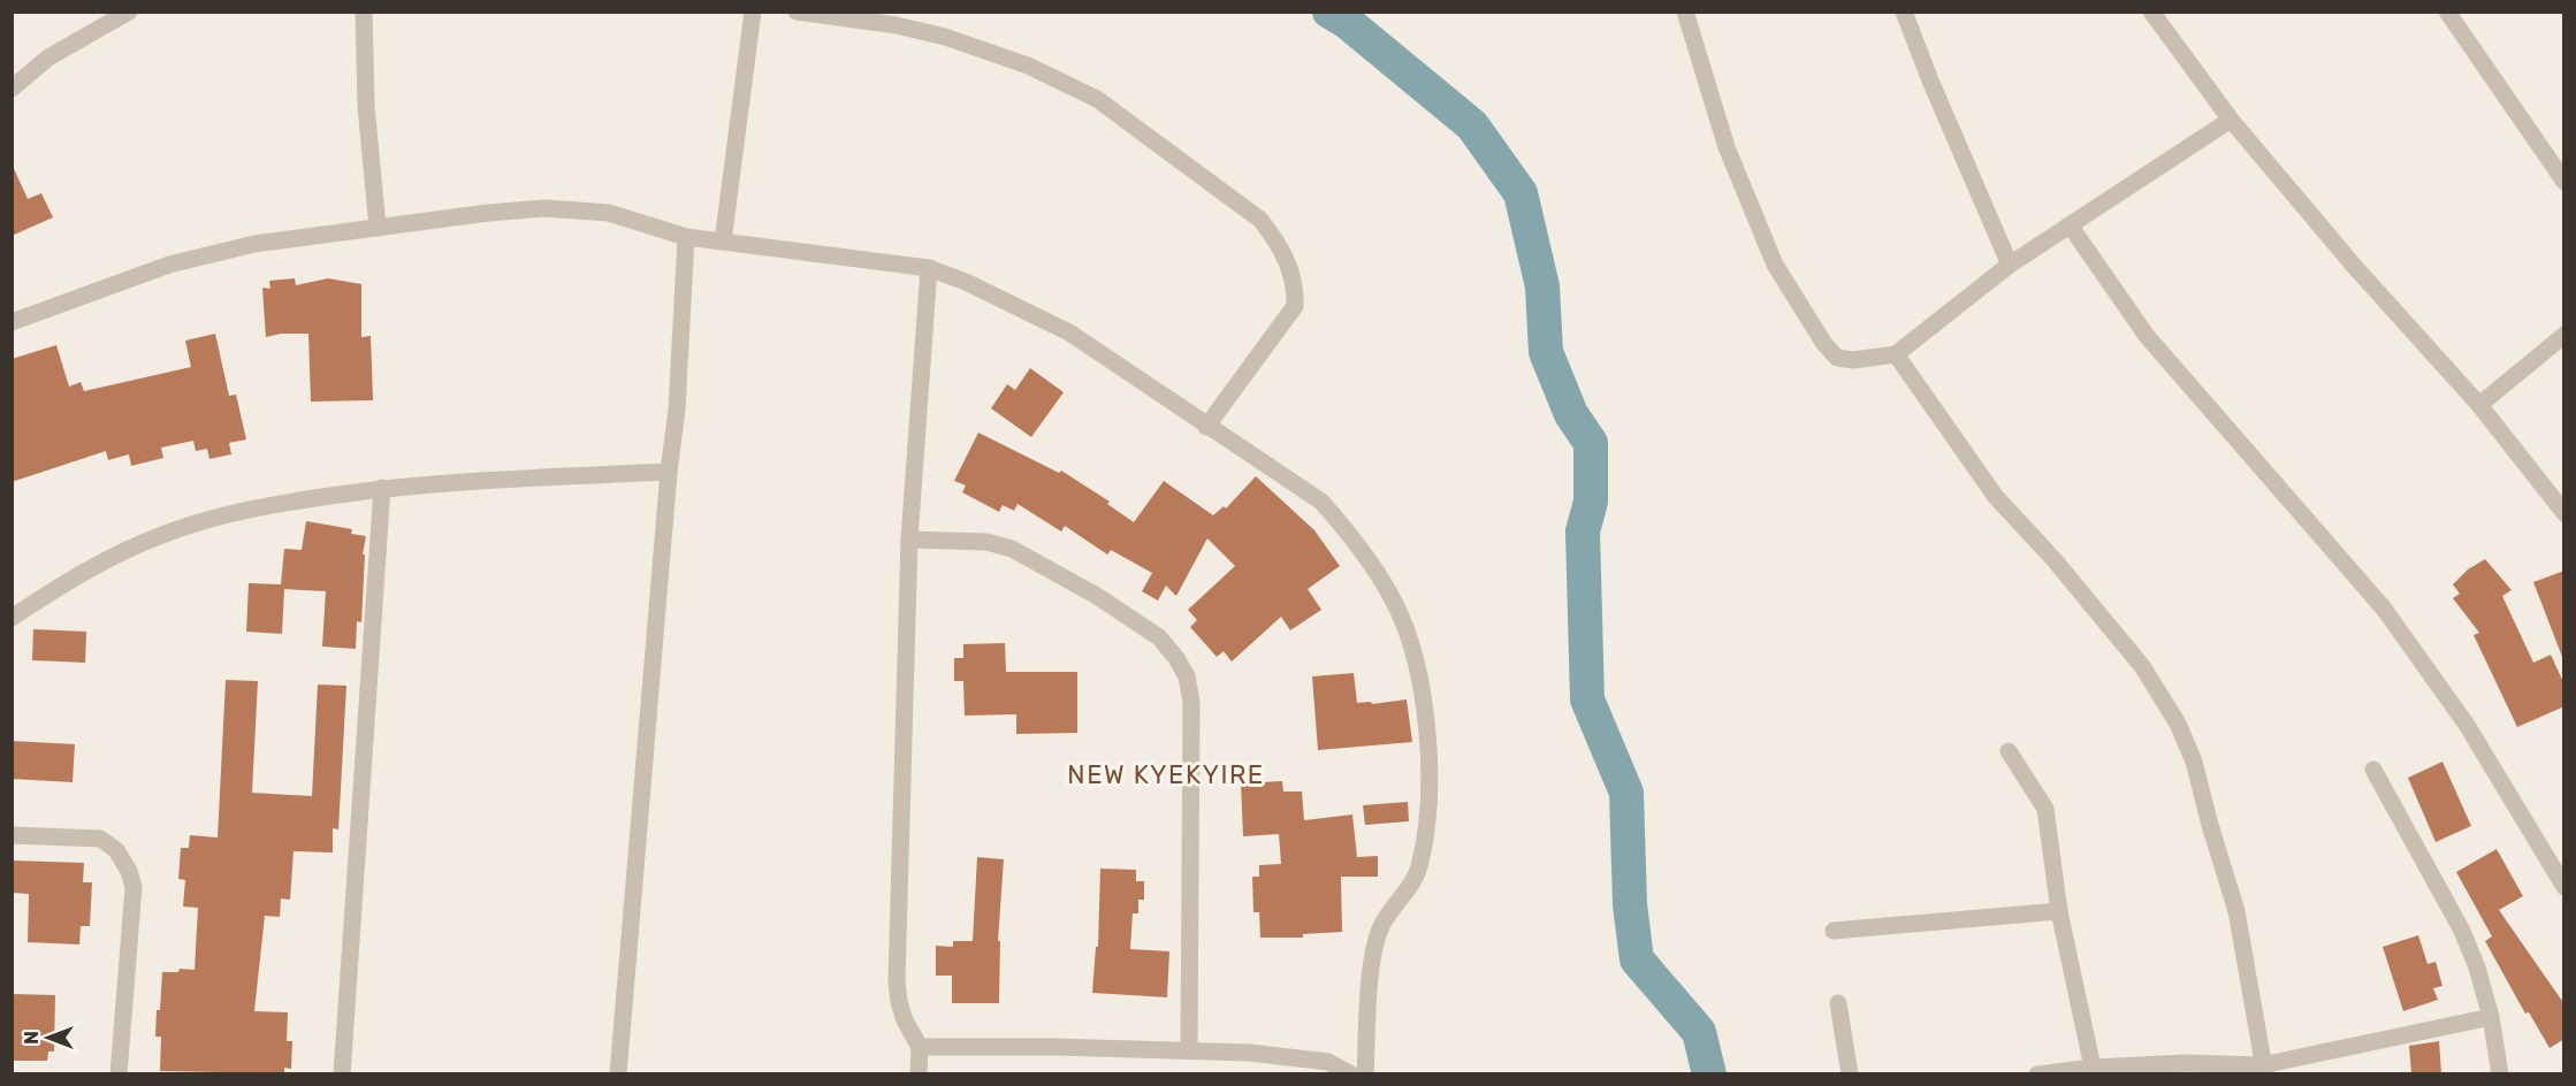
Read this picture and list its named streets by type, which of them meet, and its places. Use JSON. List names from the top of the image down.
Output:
{
  "districts": ["NEW KYEKYIRE"],
  "north": "left"
}
